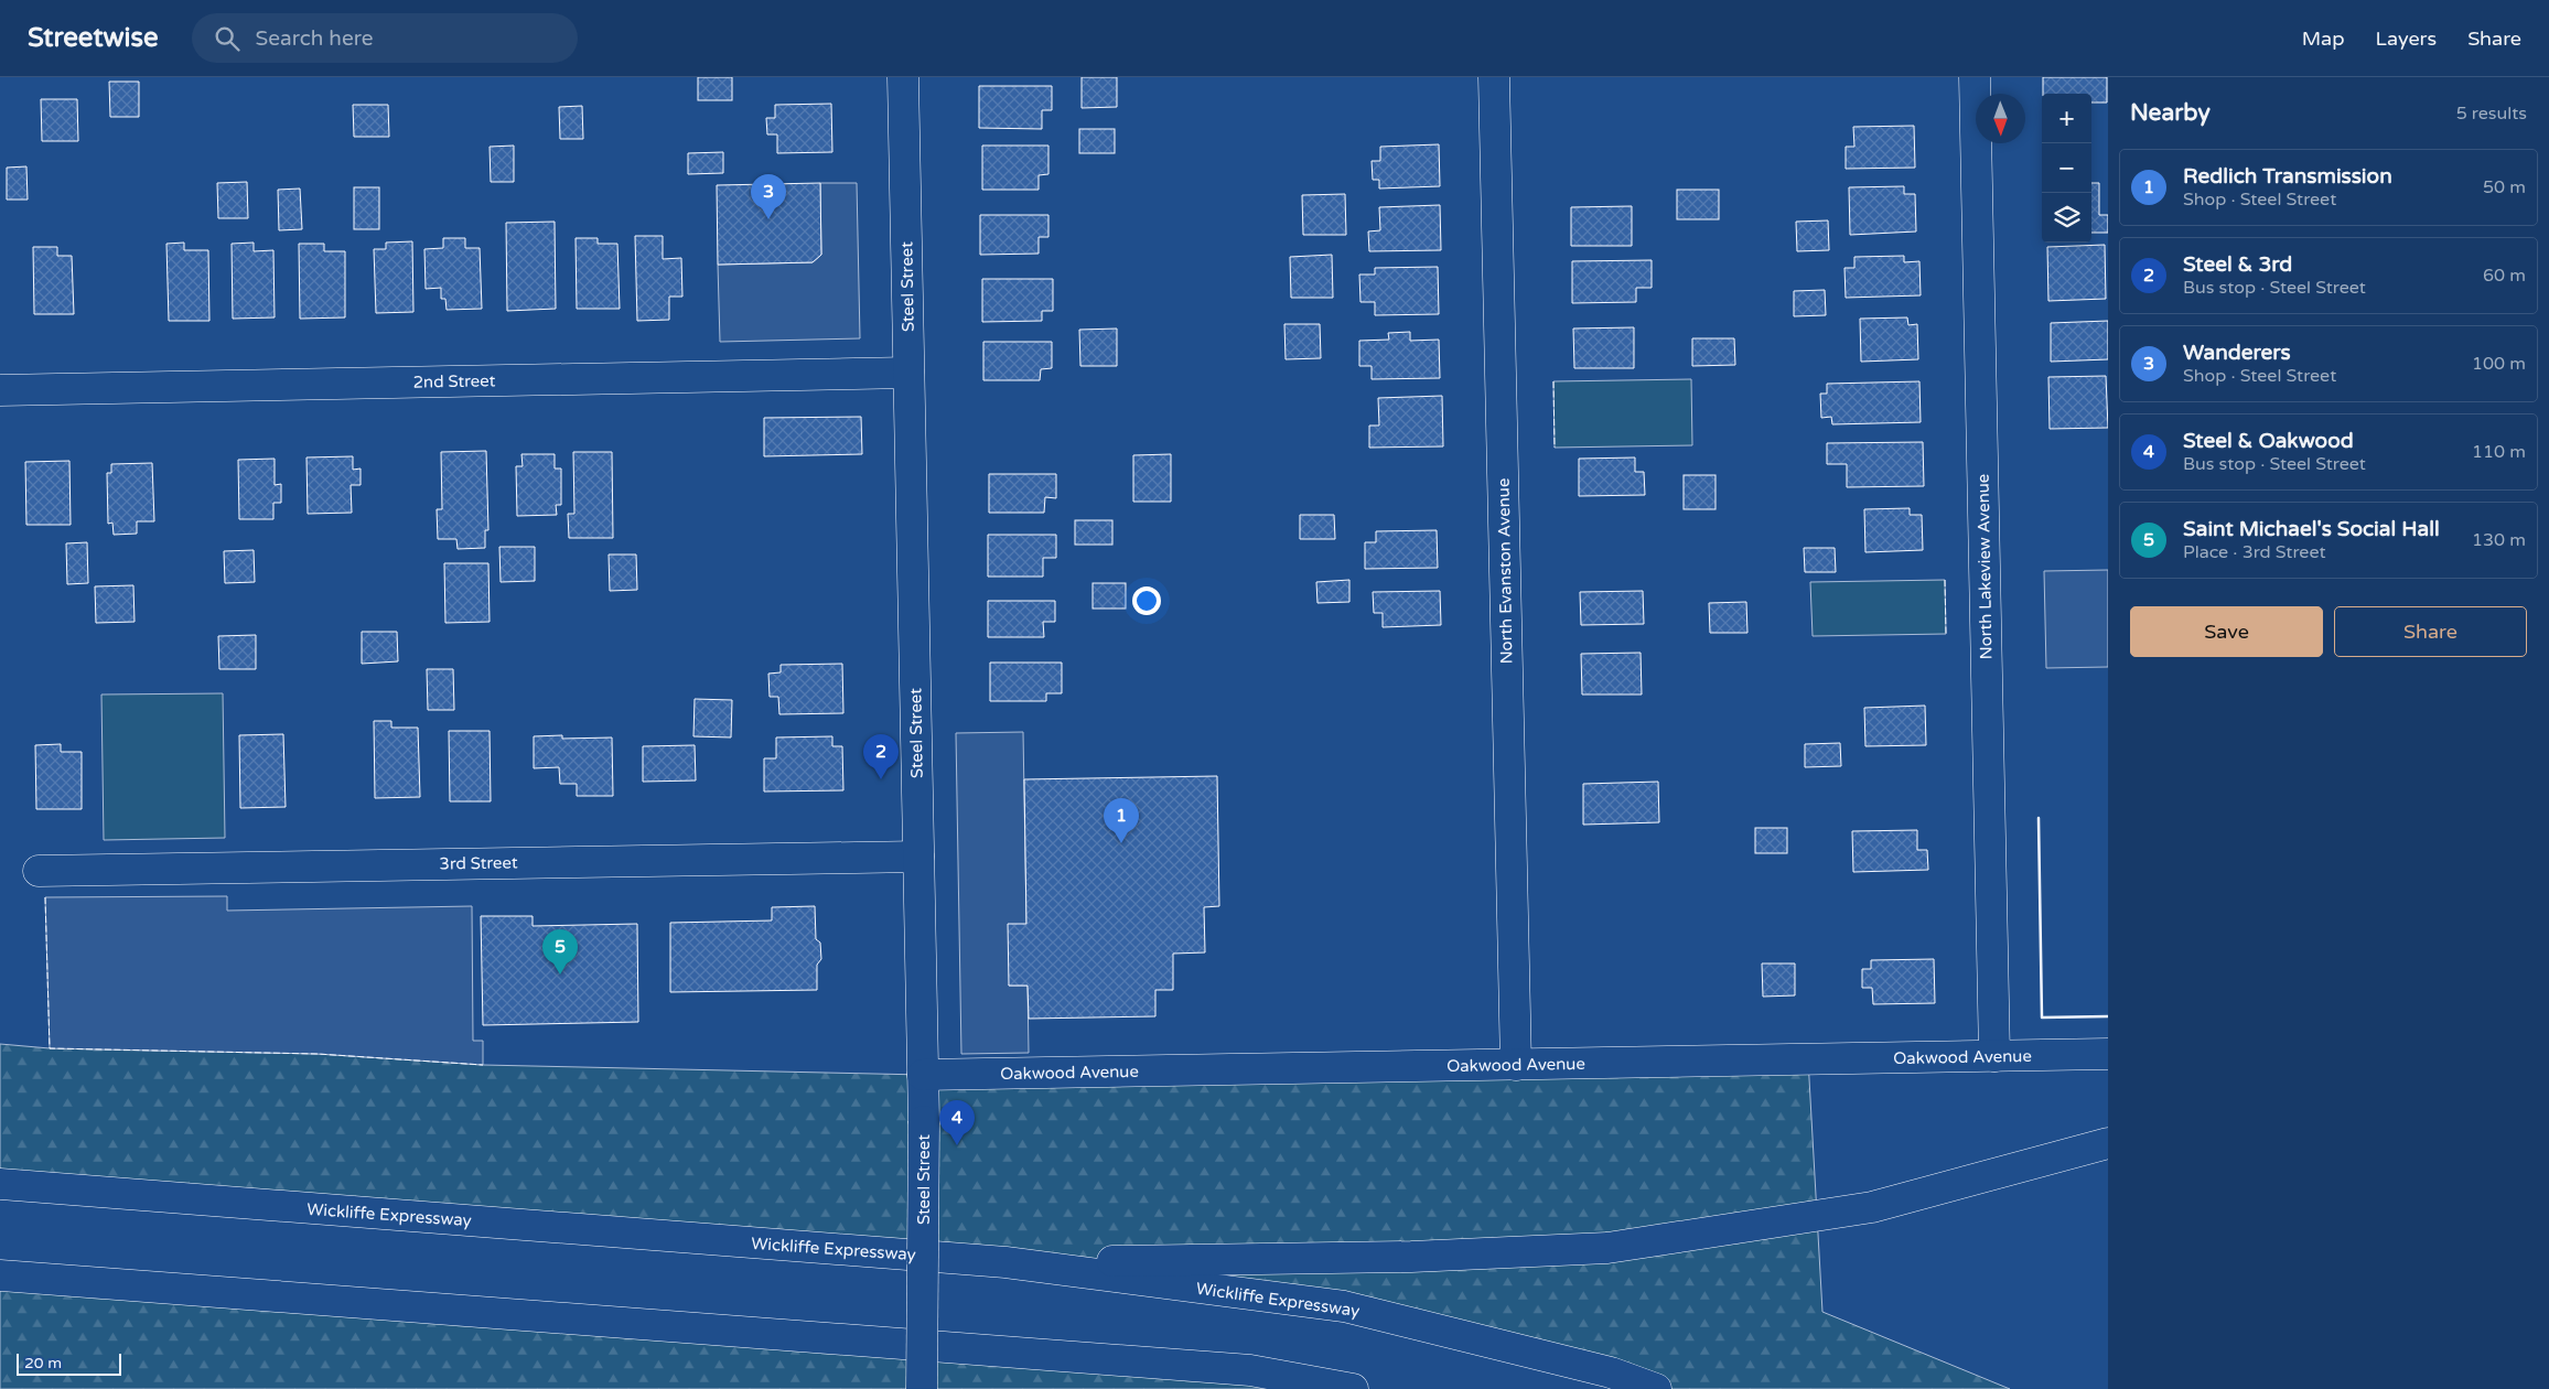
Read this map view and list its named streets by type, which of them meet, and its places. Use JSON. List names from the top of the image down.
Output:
{
  "streets": {
    "main road": [
      "Steel Street",
      "2nd Street",
      "North Lakeview Avenue",
      "North Evanston Avenue",
      "3rd Street",
      "Oakwood Avenue",
      "Wickliffe Expressway"
    ]
  },
  "crossings": [
    ["Steel Street", "2nd Street"],
    ["Steel Street", "3rd Street"],
    ["Steel Street", "Oakwood Avenue"],
    ["North Lakeview Avenue", "Oakwood Avenue"],
    ["North Evanston Avenue", "Oakwood Avenue"]
  ],
  "scale_bar": "20 m",
  "north": "bottom",
  "page": {
    "header": "Streetwise",
    "search": "Search here",
    "nav": ["Map", "Layers", "Share"],
    "heading": ["Nearby", "5 results"],
    "map_buttons": ["+", "−"],
    "list": [
      {
        "mark": "1",
        "name": "Redlich Transmission",
        "note": "Shop · Steel Street",
        "value": "50 m"
      },
      {
        "mark": "2",
        "name": "Steel & 3rd",
        "note": "Bus stop · Steel Street",
        "value": "60 m"
      },
      {
        "mark": "3",
        "name": "Wanderers",
        "note": "Shop · Steel Street",
        "value": "100 m"
      },
      {
        "mark": "4",
        "name": "Steel & Oakwood",
        "note": "Bus stop · Steel Street",
        "value": "110 m"
      },
      {
        "mark": "5",
        "name": "Saint Michael's Social Hall",
        "note": "Place · 3rd Street",
        "value": "130 m"
      }
    ],
    "pins": [
      "3",
      "2",
      "1",
      "5",
      "4"
    ],
    "buttons": ["Save", "Share"],
    "scale": "20 m"
  }
}
